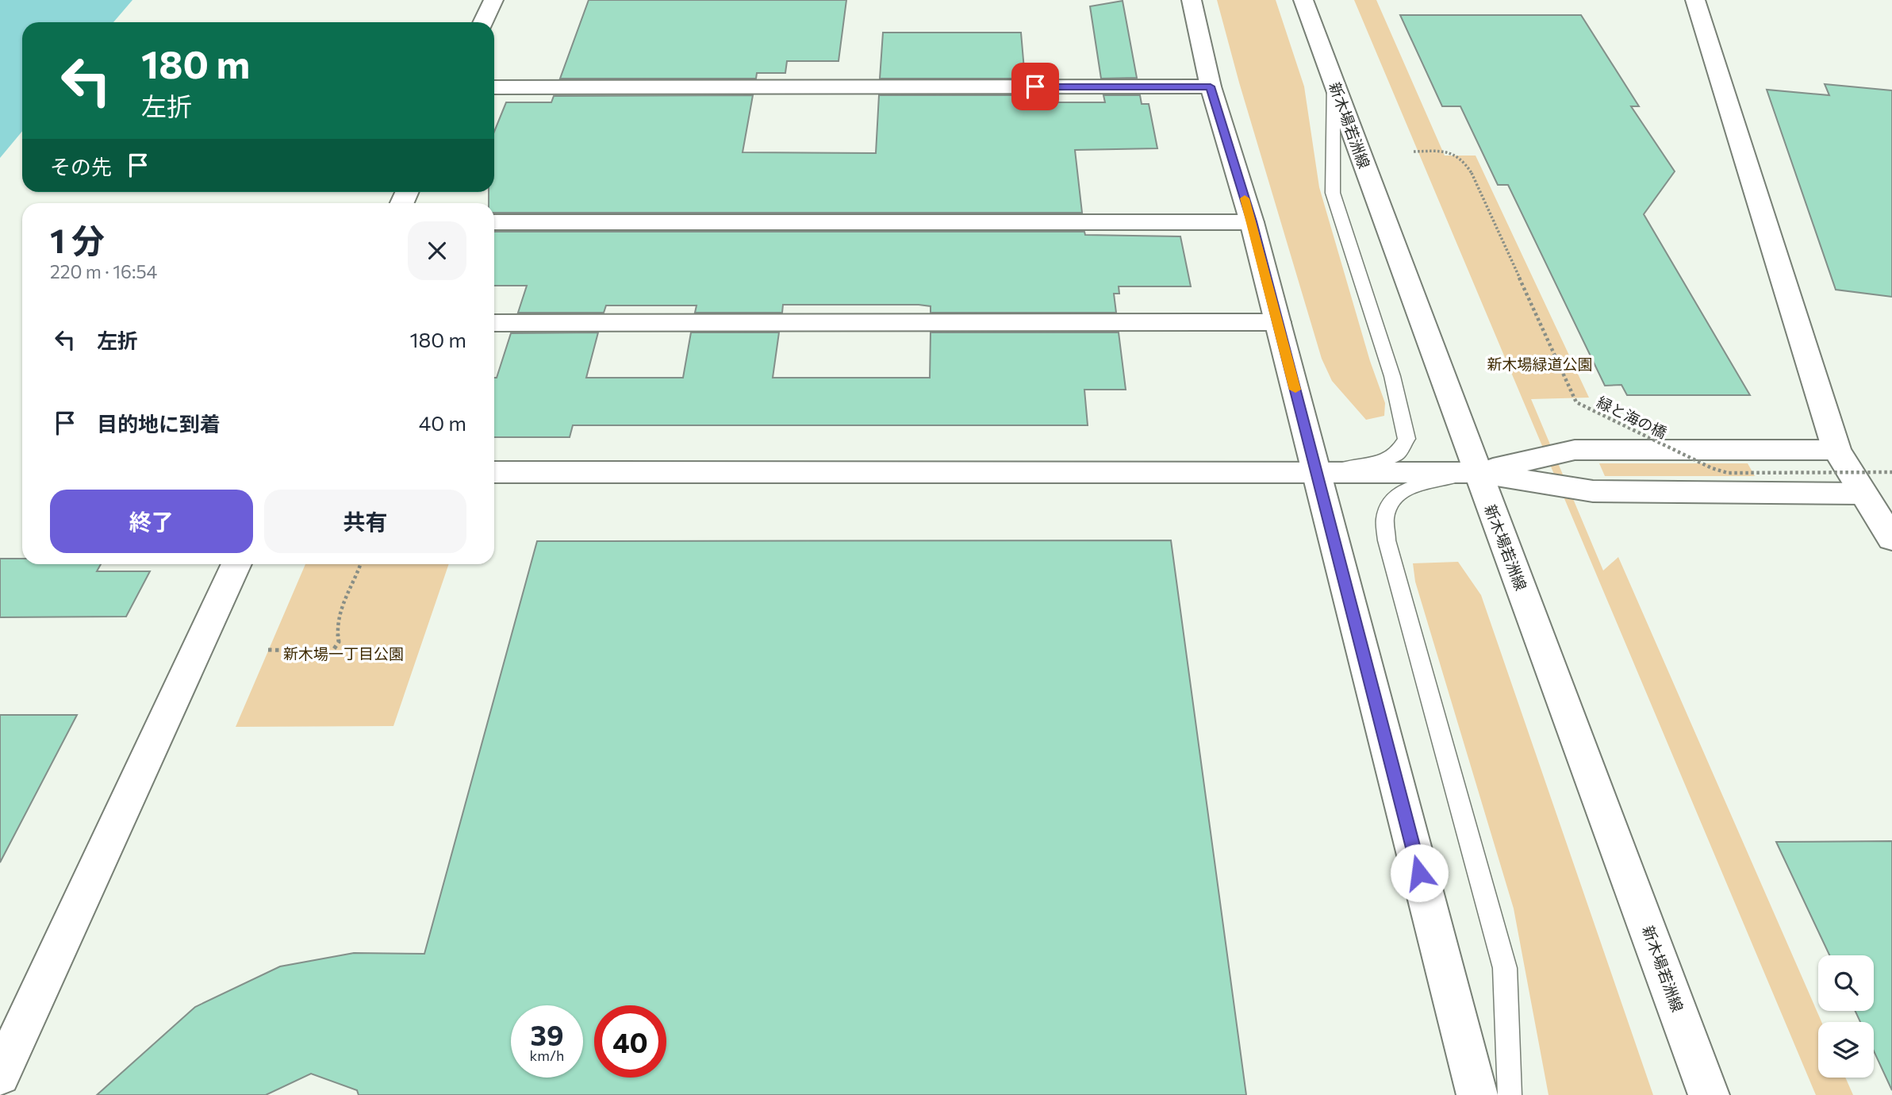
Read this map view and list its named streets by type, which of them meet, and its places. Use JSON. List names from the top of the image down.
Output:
{
  "streets": {
    "street": ["新木場若洲線"],
    "path": ["緑と海の橋"]
  },
  "parks": ["新木場緑道公園", "新木場一丁目公園"],
  "page": {
    "turn": ["180 m", "左折"],
    "then": "その先",
    "heading": ["1 分", "220 m · 16:54"],
    "list": [
      {
        "name": "左折",
        "value": "180 m"
      },
      {
        "name": "目的地に到着",
        "value": "40 m"
      }
    ],
    "buttons": ["終了", "共有"],
    "speed": "39 km/h",
    "limit": "40"
  }
}
